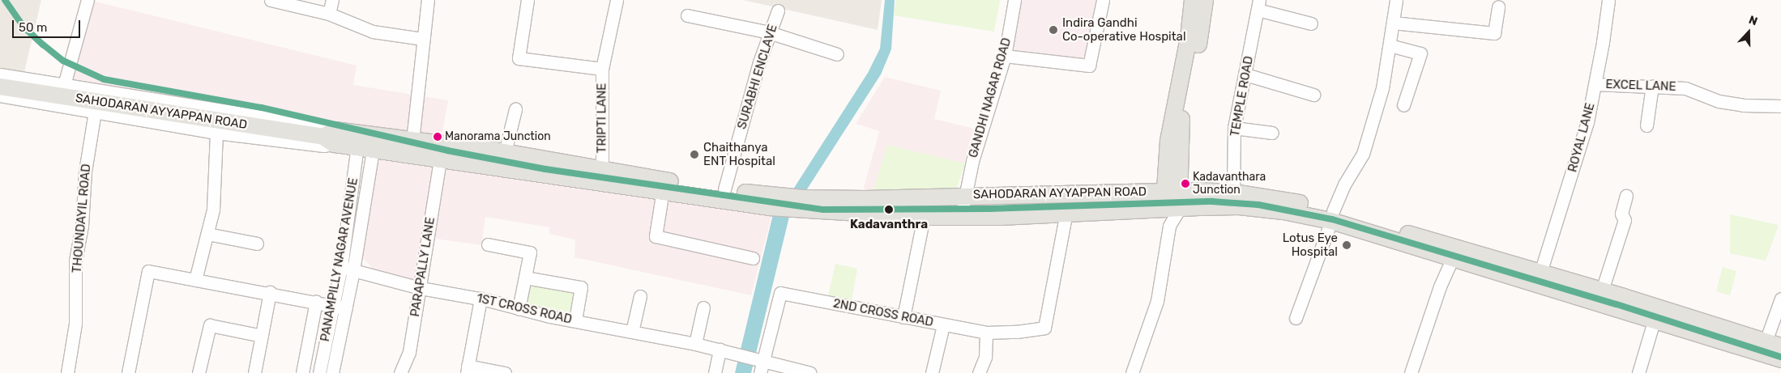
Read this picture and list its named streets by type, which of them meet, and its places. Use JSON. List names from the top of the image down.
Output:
{
  "streets": {
    "main road": ["SAHODARAN AYYAPPAN ROAD"],
    "street": [
      "SURABHI ENCLAVE",
      "EXCEL LANE",
      "TEMPLE ROAD",
      "GANDHI NAGAR ROAD",
      "TRIPTI LANE",
      "ROYAL LANE",
      "THOUNDAYIL ROAD",
      "PANAMPILLY NAGAR AVENUE",
      "PARAPALLY LANE",
      "1ST CROSS ROAD",
      "2ND CROSS ROAD"
    ]
  },
  "crossings": [
    ["SURABHI ENCLAVE", "SAHODARAN AYYAPPAN ROAD"],
    ["EXCEL LANE", "ROYAL LANE"],
    ["TEMPLE ROAD", "SAHODARAN AYYAPPAN ROAD"],
    ["GANDHI NAGAR ROAD", "SAHODARAN AYYAPPAN ROAD"],
    ["SAHODARAN AYYAPPAN ROAD", "TRIPTI LANE"],
    ["SAHODARAN AYYAPPAN ROAD", "ROYAL LANE"],
    ["SAHODARAN AYYAPPAN ROAD", "PANAMPILLY NAGAR AVENUE"],
    ["SAHODARAN AYYAPPAN ROAD", "PARAPALLY LANE"],
    ["SAHODARAN AYYAPPAN ROAD", "2ND CROSS ROAD"],
    ["PANAMPILLY NAGAR AVENUE", "1ST CROSS ROAD"],
    ["PARAPALLY LANE", "1ST CROSS ROAD"],
    ["1ST CROSS ROAD", "2ND CROSS ROAD"]
  ],
  "places": [
    "Indira Gandhi Co-operative Hospital",
    "Manorama Junction",
    "Chaithanya ENT Hospital",
    "Kadavanthara Junction",
    "Kadavanthra",
    "Lotus Eye Hospital"
  ],
  "scale_bar": "50 m",
  "north": "top"
}
